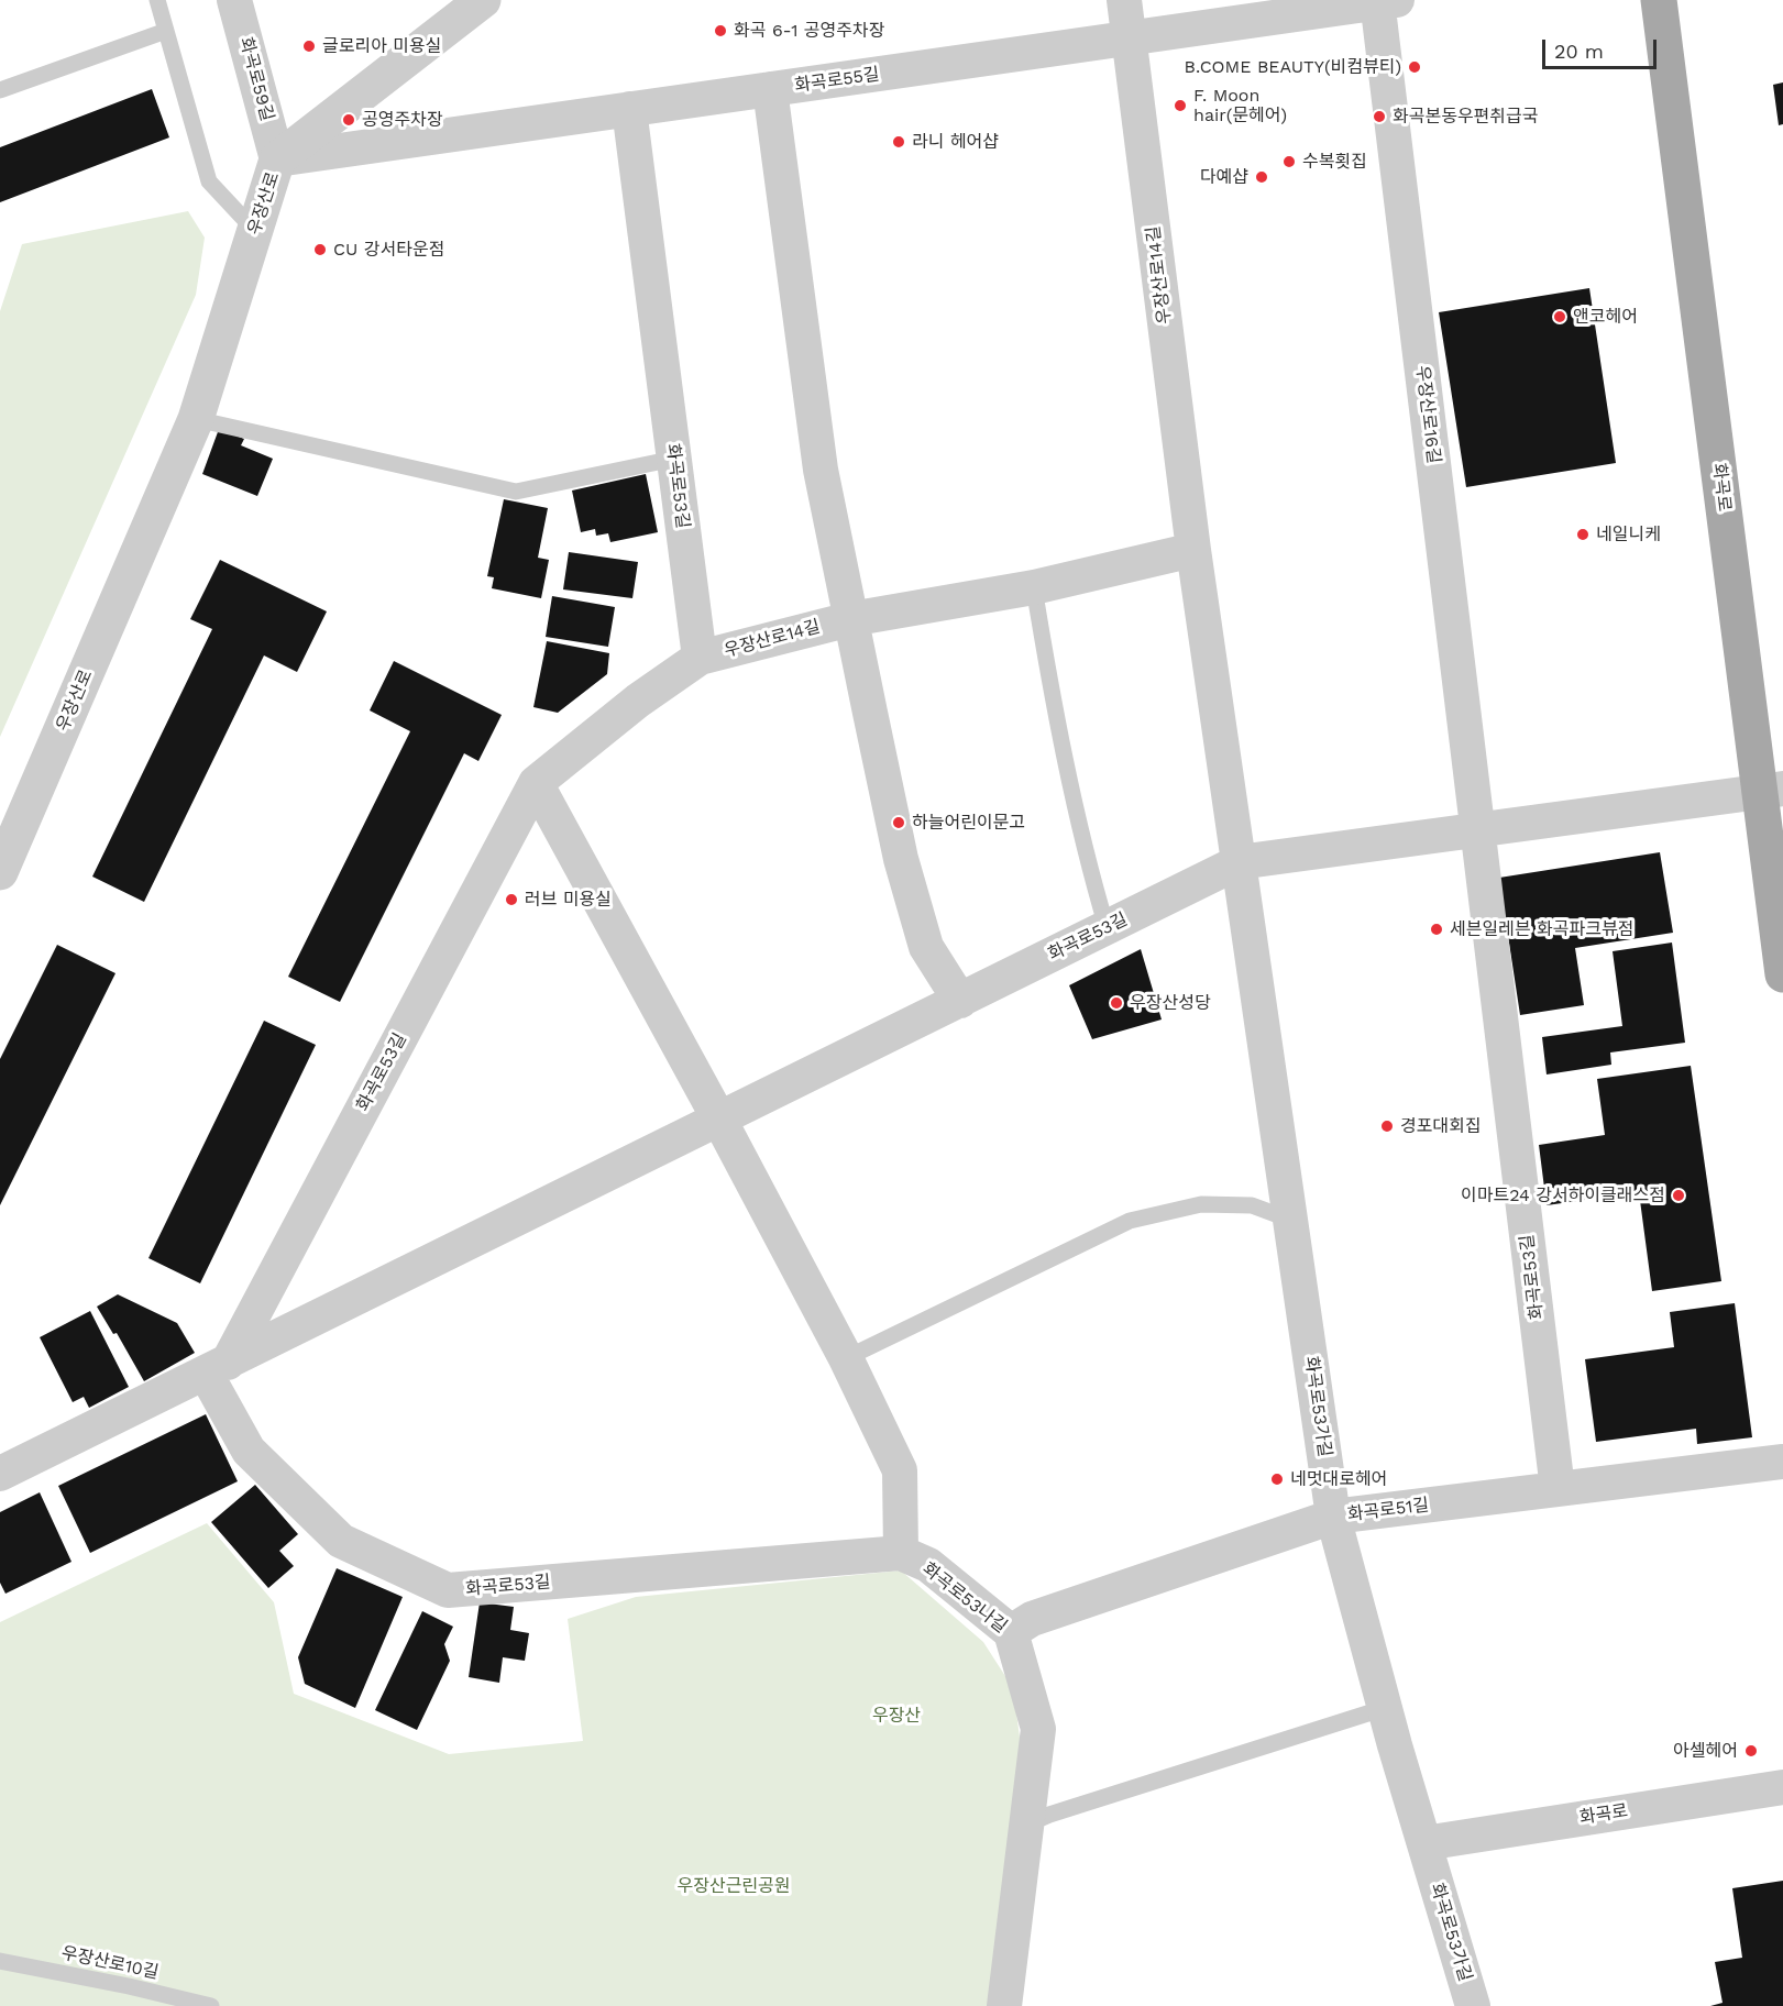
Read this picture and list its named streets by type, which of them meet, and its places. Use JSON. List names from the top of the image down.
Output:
{
  "streets": {
    "main road": ["화곡로"],
    "street": [
      "화곡로59길",
      "화곡로55길",
      "우장산로",
      "우장산로14길",
      "우장산로16길",
      "화곡로53길",
      "화곡로53가길",
      "화곡로51길",
      "화곡로53나길"
    ],
    "lane": ["우장산로10길"]
  },
  "crossings": [
    ["화곡로59길", "화곡로55길"],
    ["화곡로59길", "우장산로"],
    ["화곡로55길", "우장산로"],
    ["화곡로55길", "우장산로14길"],
    ["화곡로55길", "우장산로16길"],
    ["화곡로55길", "화곡로53길"],
    ["우장산로14길", "화곡로53길"],
    ["우장산로14길", "화곡로53가길"],
    ["우장산로16길", "화곡로53길"],
    ["화곡로53길", "화곡로"],
    ["화곡로53길", "화곡로53가길"],
    ["화곡로53길", "화곡로51길"],
    ["화곡로53길", "화곡로53나길"],
    ["화곡로", "화곡로53가길"],
    ["화곡로53가길", "화곡로51길"],
    ["화곡로51길", "화곡로53나길"]
  ],
  "parks": ["우장산", "우장산근린공원"],
  "places": [
    "화곡 6-1 공영주차장",
    "글로리아 미용실",
    "B.COME BEAUTY(비컴뷰티)",
    "F. Moon hair(문헤어)",
    "화곡본동우편취급국",
    "공영주차장",
    "라니 헤어샵",
    "수복횟집",
    "다예샵",
    "CU 강서타운점",
    "앤코헤어",
    "네일니케",
    "하늘어린이문고",
    "러브 미용실",
    "세븐일레븐 화곡파크뷰점",
    "우장산성당",
    "경포대회집",
    "이마트24 강서하이클래스점",
    "네멋대로헤어",
    "아셀헤어"
  ],
  "scale_bar": "20 m"
}
